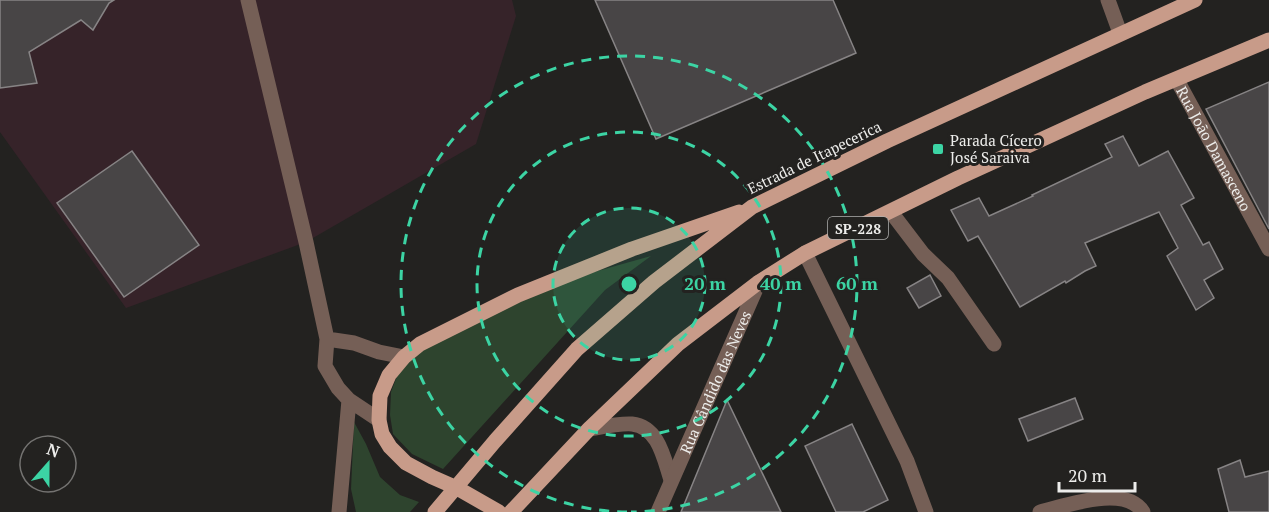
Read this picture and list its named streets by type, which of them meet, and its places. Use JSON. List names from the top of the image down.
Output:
{
  "streets": {
    "main road": ["Estrada de Itapecerica", "SP-228"],
    "street": ["Rua João Damasceno", "Rua Cândido das Neves"]
  },
  "crossings": [
    ["Rua João Damasceno", "SP-228"],
    ["SP-228", "Rua Cândido das Neves"]
  ],
  "places": {
    "transit": ["Parada Cícero José Saraiva"]
  },
  "scale_bar": "20 m",
  "north": "top",
  "rings": ["20 m", "40 m", "60 m"]
}
